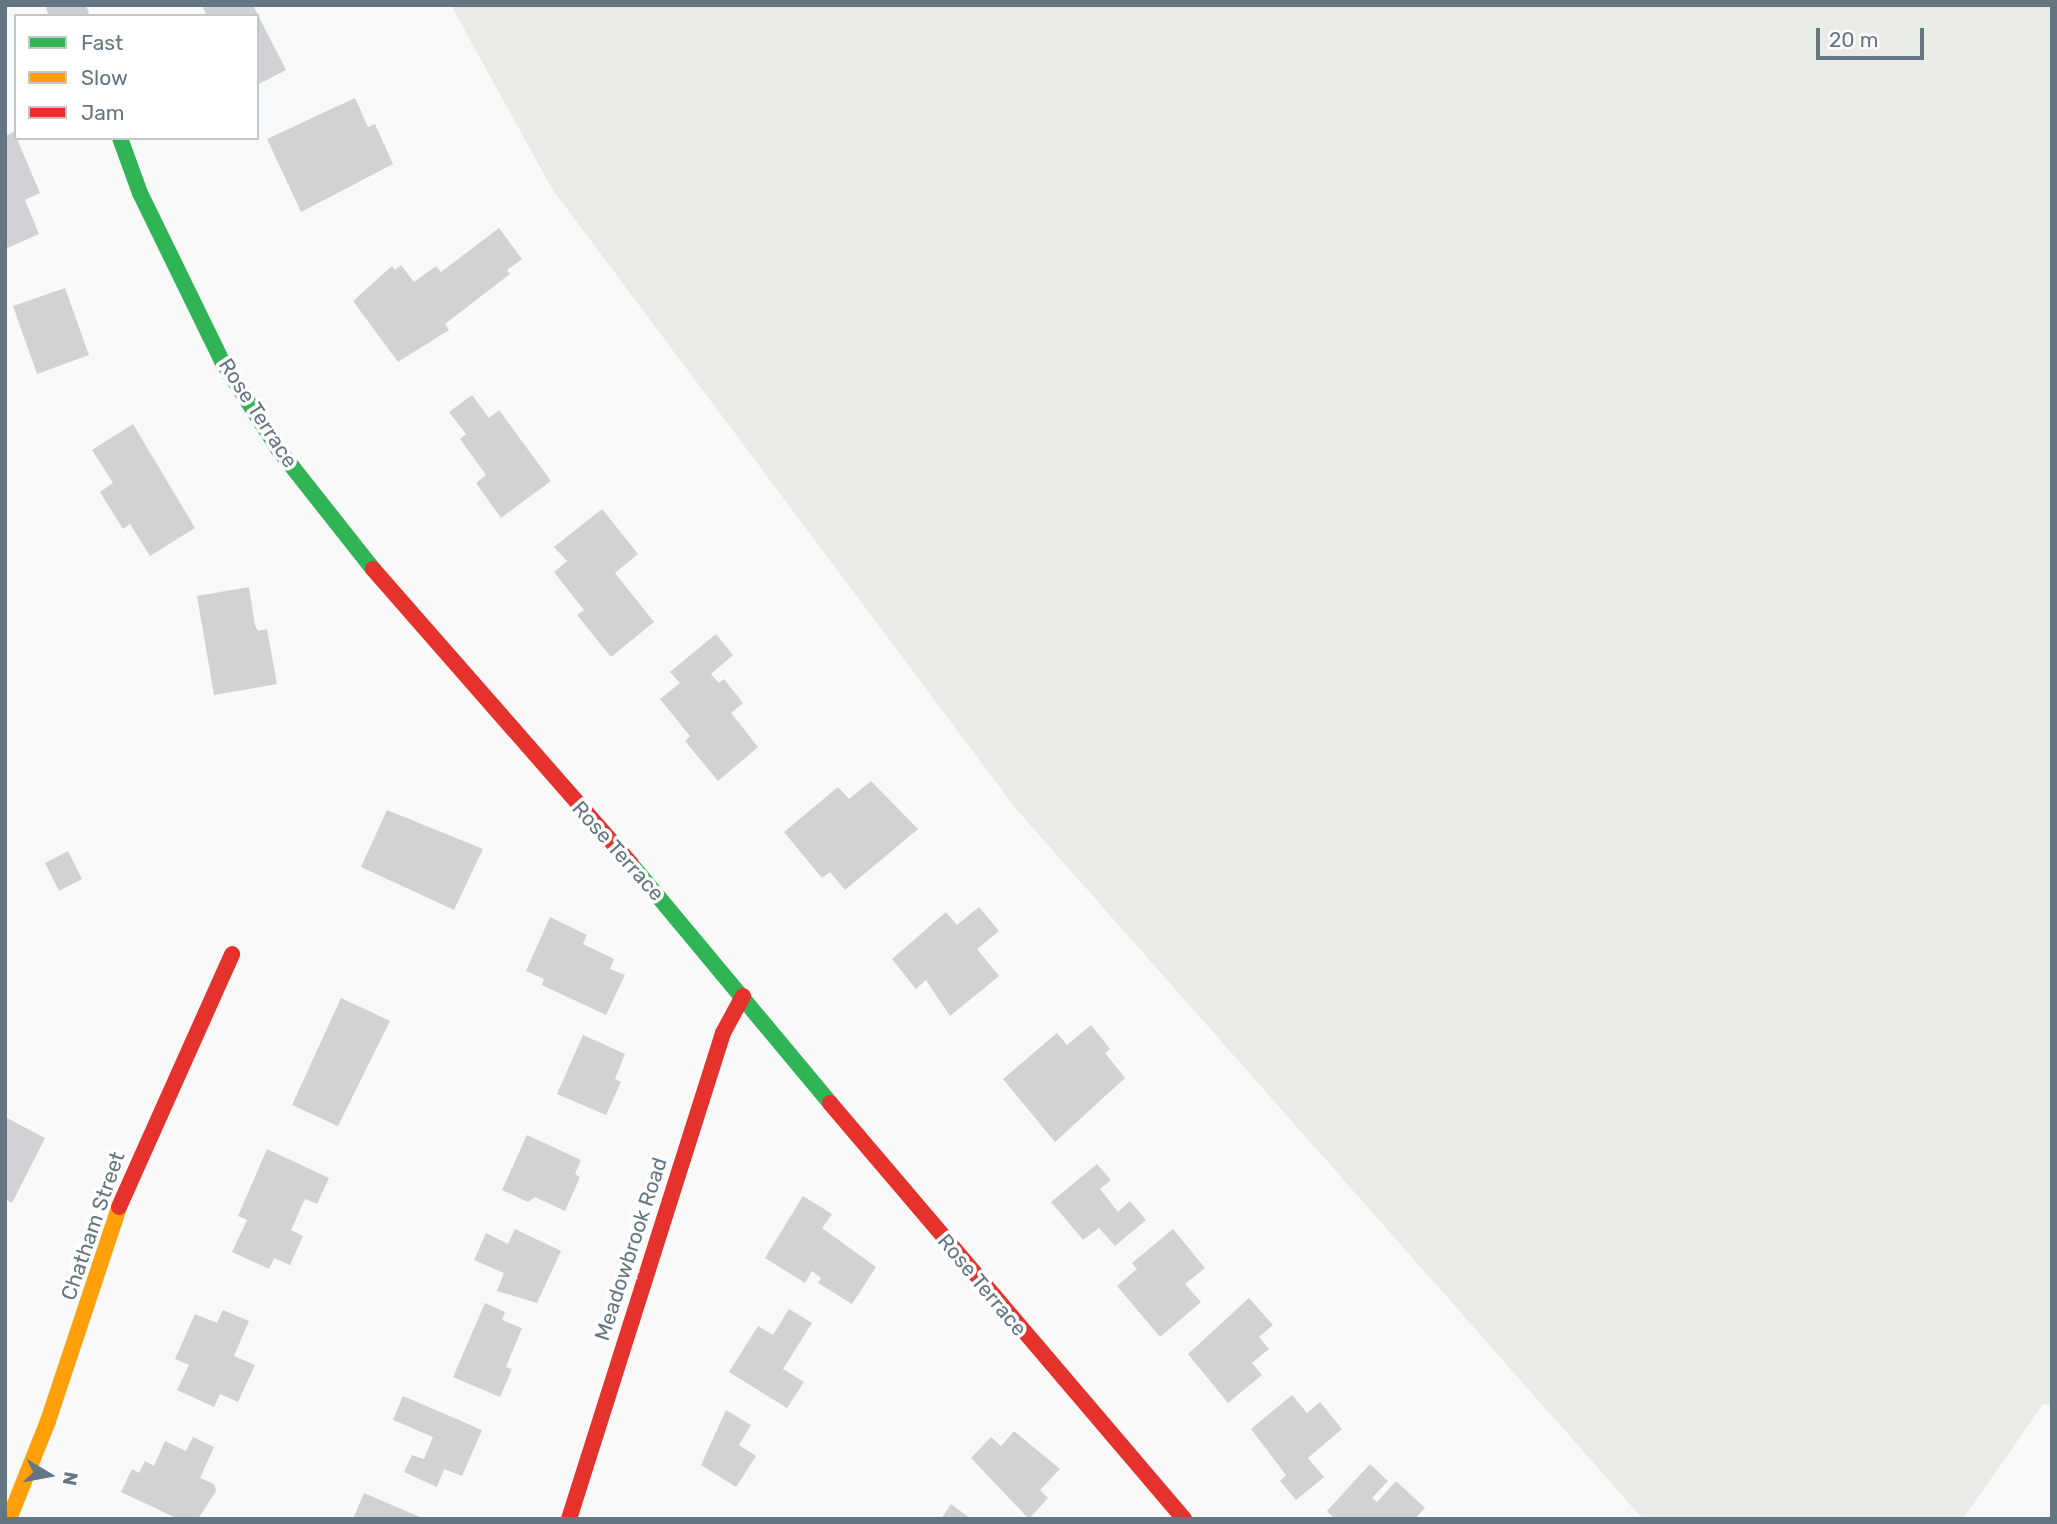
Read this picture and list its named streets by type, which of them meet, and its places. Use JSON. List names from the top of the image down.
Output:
{
  "streets": {
    "street": ["Rose Terrace", "Chatham Street", "Meadowbrook Road"]
  },
  "crossings": [
    ["Rose Terrace", "Meadowbrook Road"]
  ],
  "legend": ["Fast", "Slow", "Jam"],
  "scale_bar": "20 m",
  "north": "right"
}
